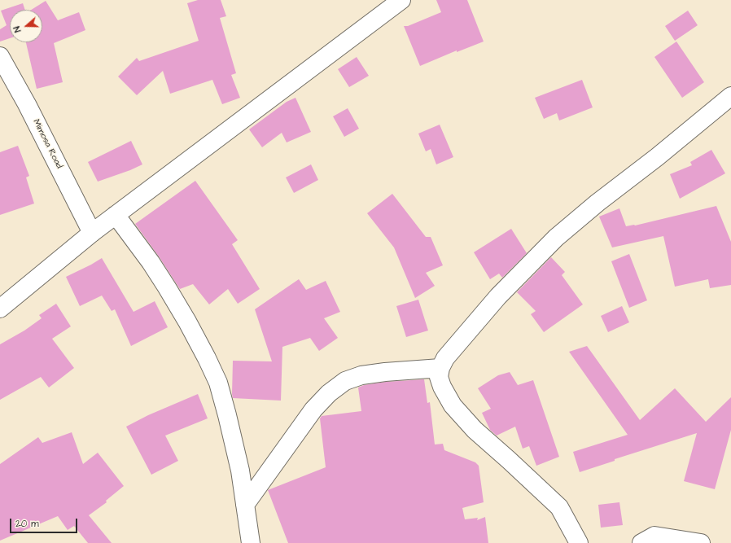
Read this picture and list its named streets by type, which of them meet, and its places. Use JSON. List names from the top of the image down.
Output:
{
  "streets": {
    "street": ["Mimosa Road"]
  },
  "scale_bar": "20 m",
  "north": "left"
}
